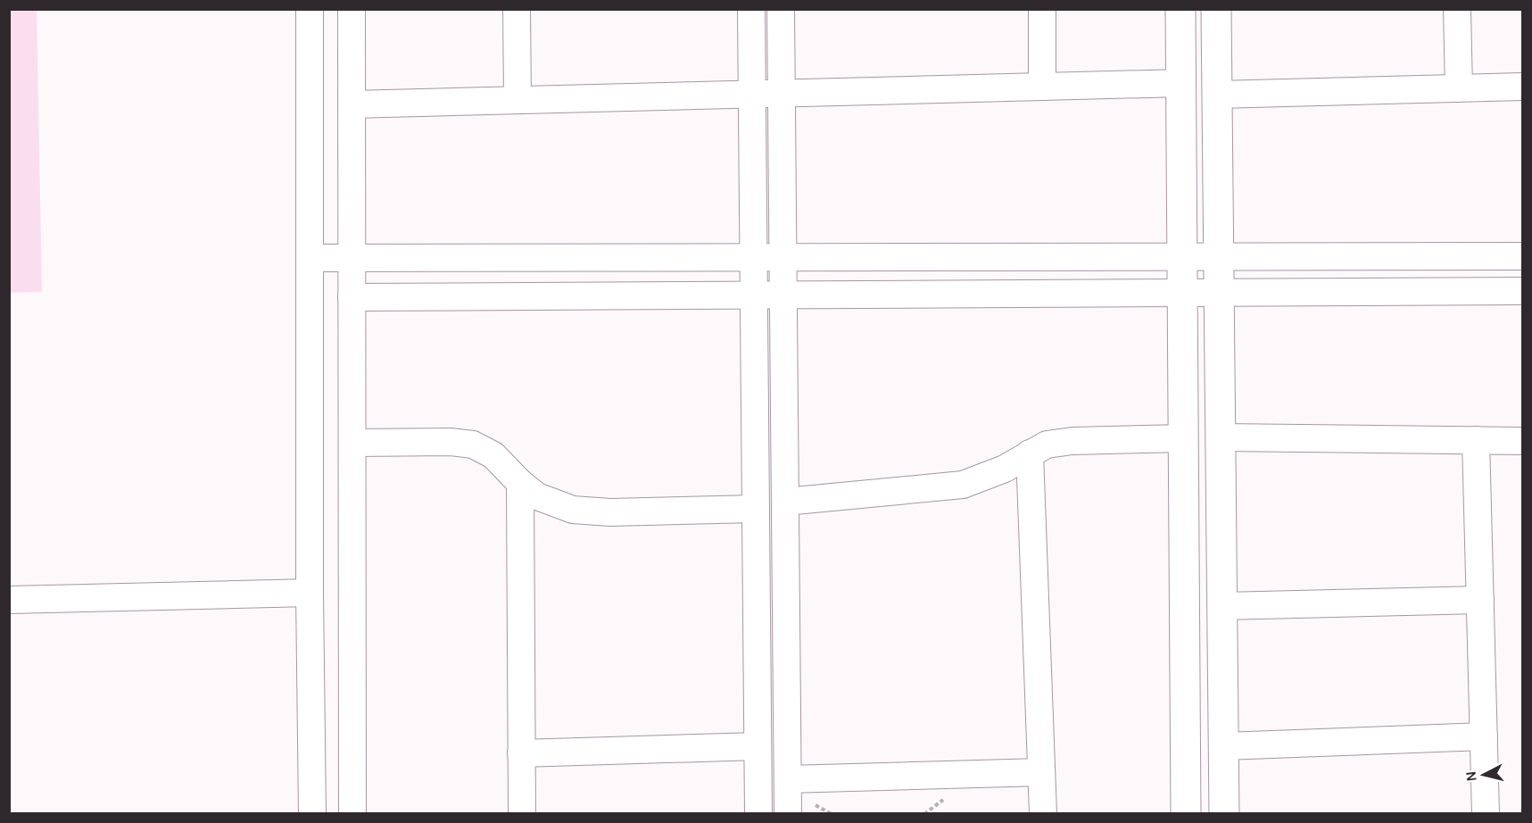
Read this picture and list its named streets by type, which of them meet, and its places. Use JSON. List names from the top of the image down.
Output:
{
  "north": "left"
}
